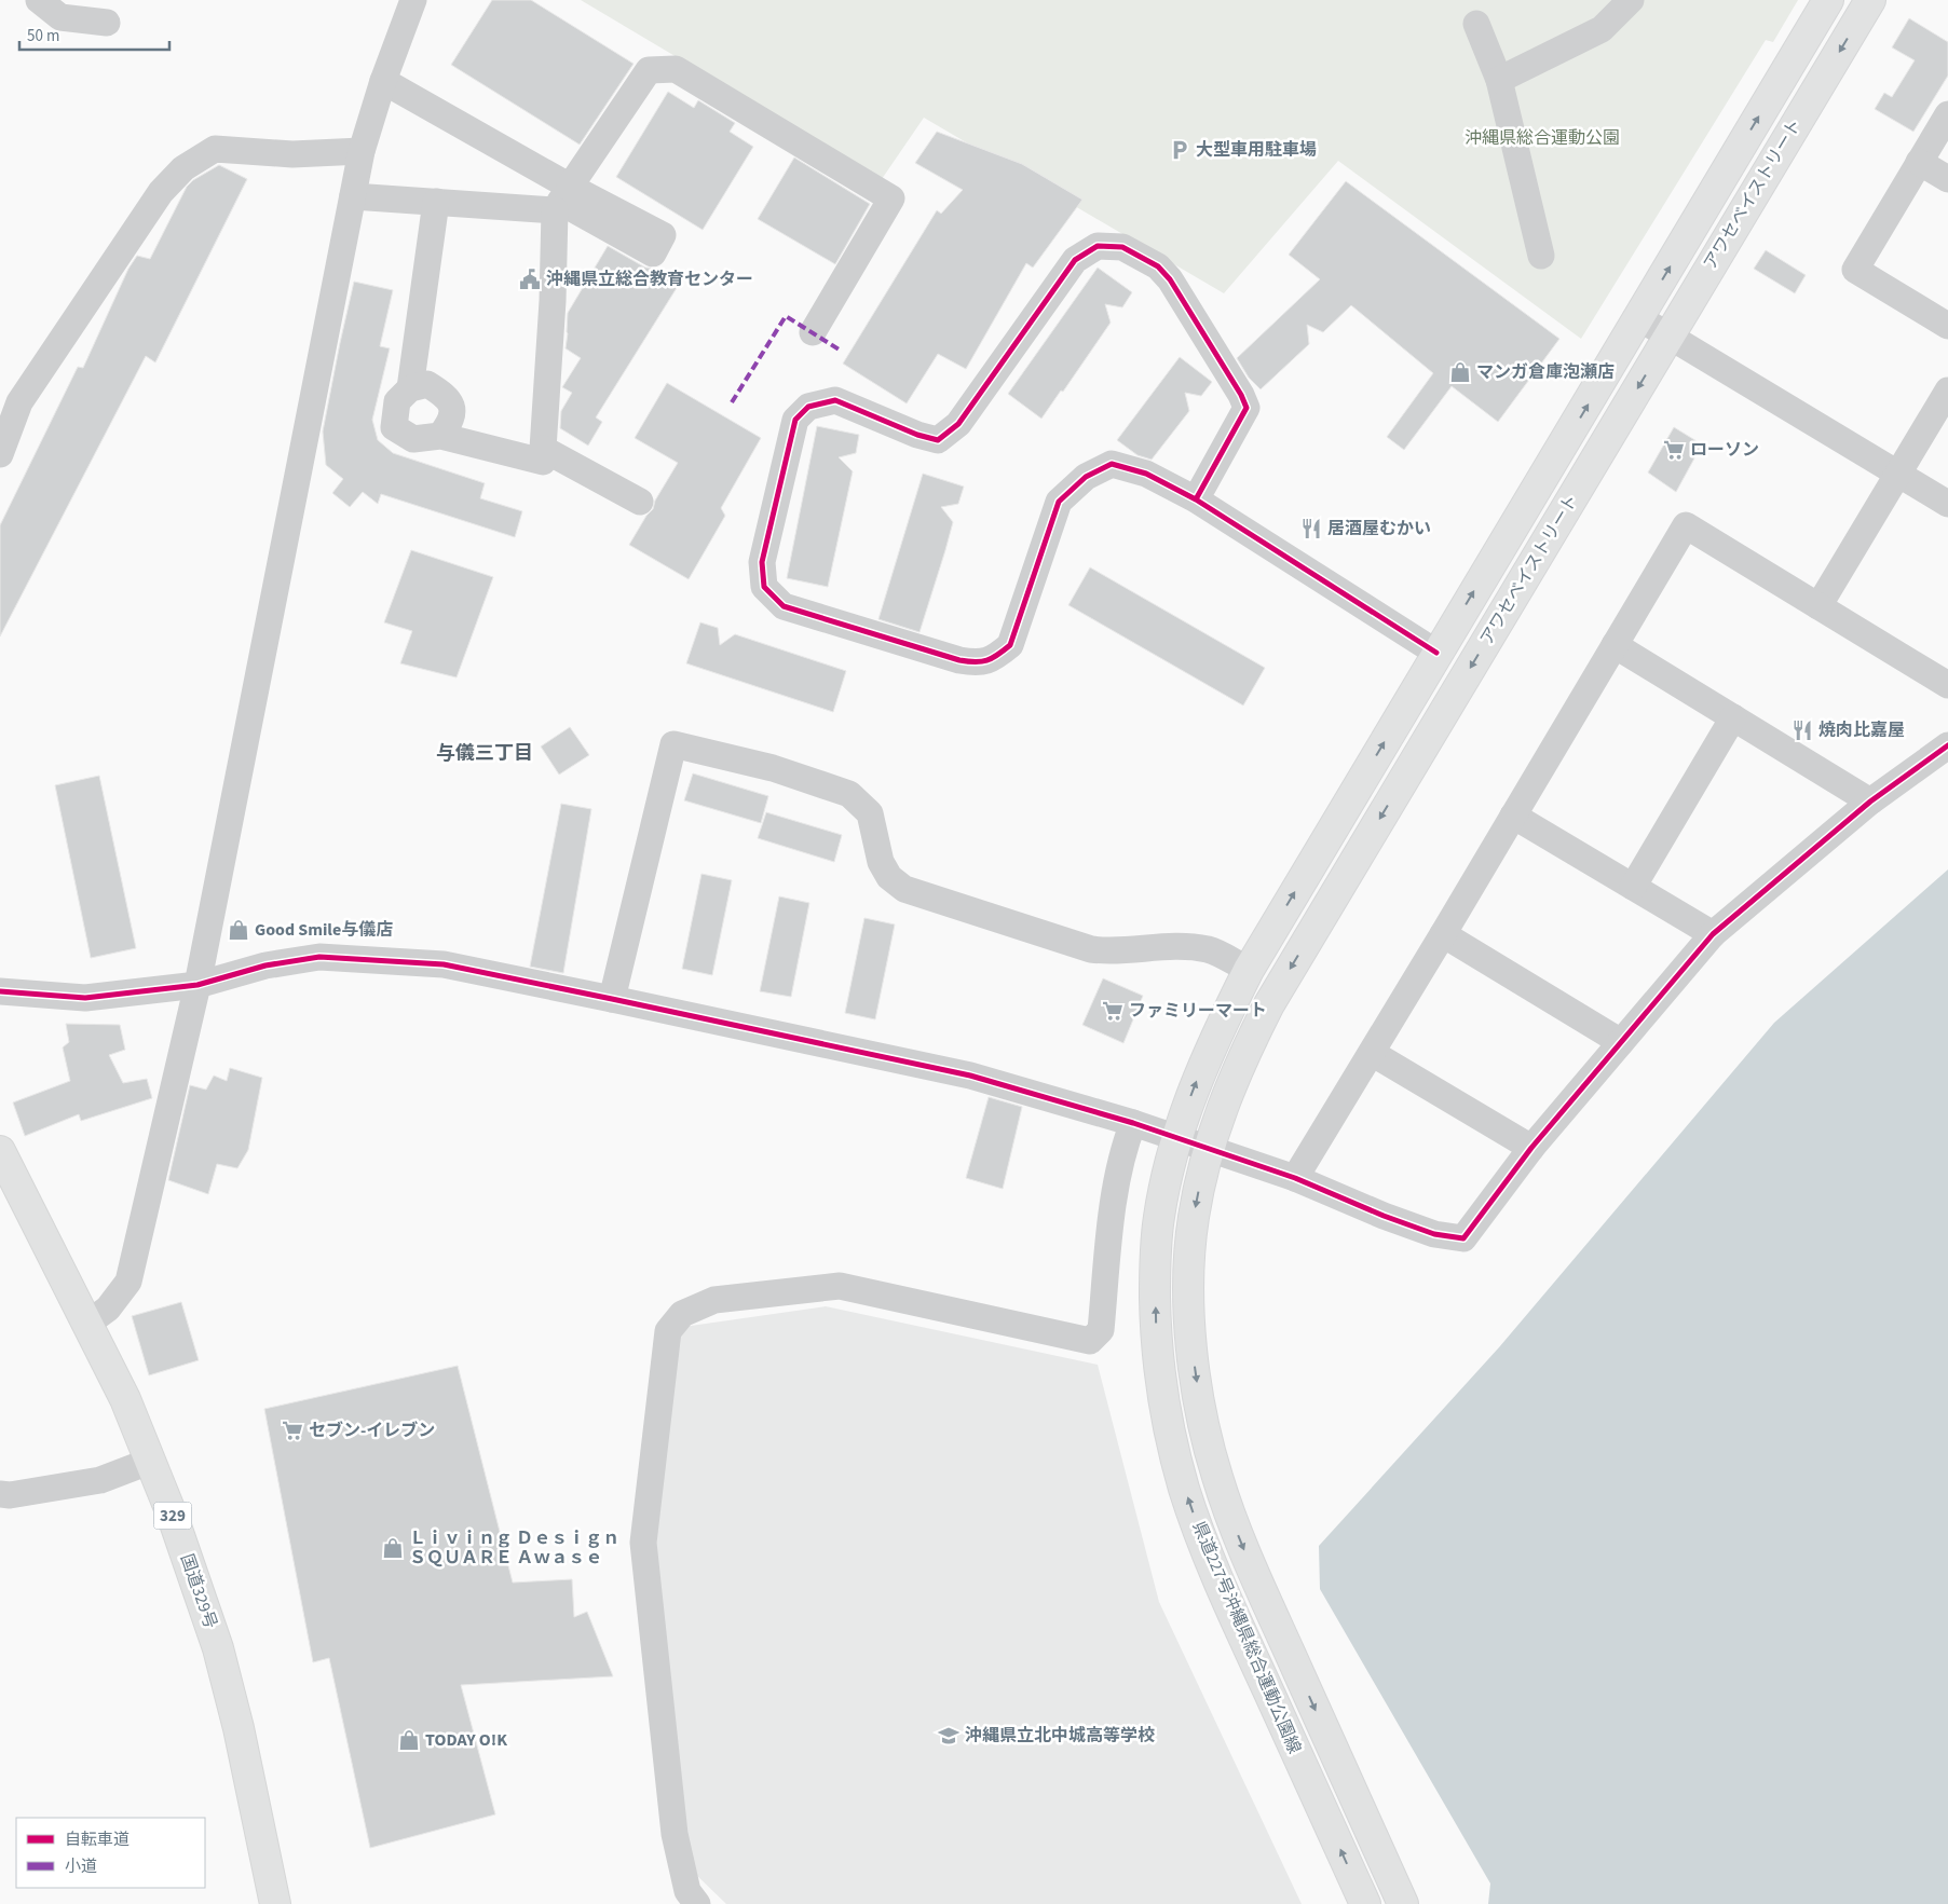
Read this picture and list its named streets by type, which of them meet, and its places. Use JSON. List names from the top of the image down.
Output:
{
  "streets": {
    "main road": [
      "アワセベイストリート",
      "329",
      "国道329号",
      "県道227号沖縄県総合運動公園線"
    ]
  },
  "crossings": [
    ["アワセベイストリート", "県道227号沖縄県総合運動公園線"]
  ],
  "districts": ["与儀三丁目"],
  "parks": ["沖縄県総合運動公園"],
  "places": {
    "parking": ["大型車用駐車場"],
    "public building": ["沖縄県立総合教育センター"],
    "shop": [
      "マンガ倉庫泡瀬店",
      "Good Smile与儀店",
      "Ｌｉｖｉｎｇ Ｄｅｓｉｇｎ ＳＱＵＡＲＥ Ａｗａｓｅ",
      "TODAY O!K"
    ],
    "supermarket": ["ローソン", "ファミリーマート", "セブン-イレブン"],
    "restaurant": ["居酒屋むかい", "焼肉比嘉屋"],
    "school or university": ["沖縄県立北中城高等学校"]
  },
  "legend": ["自転車道", "小道"],
  "scale_bar": "50 m"
}
